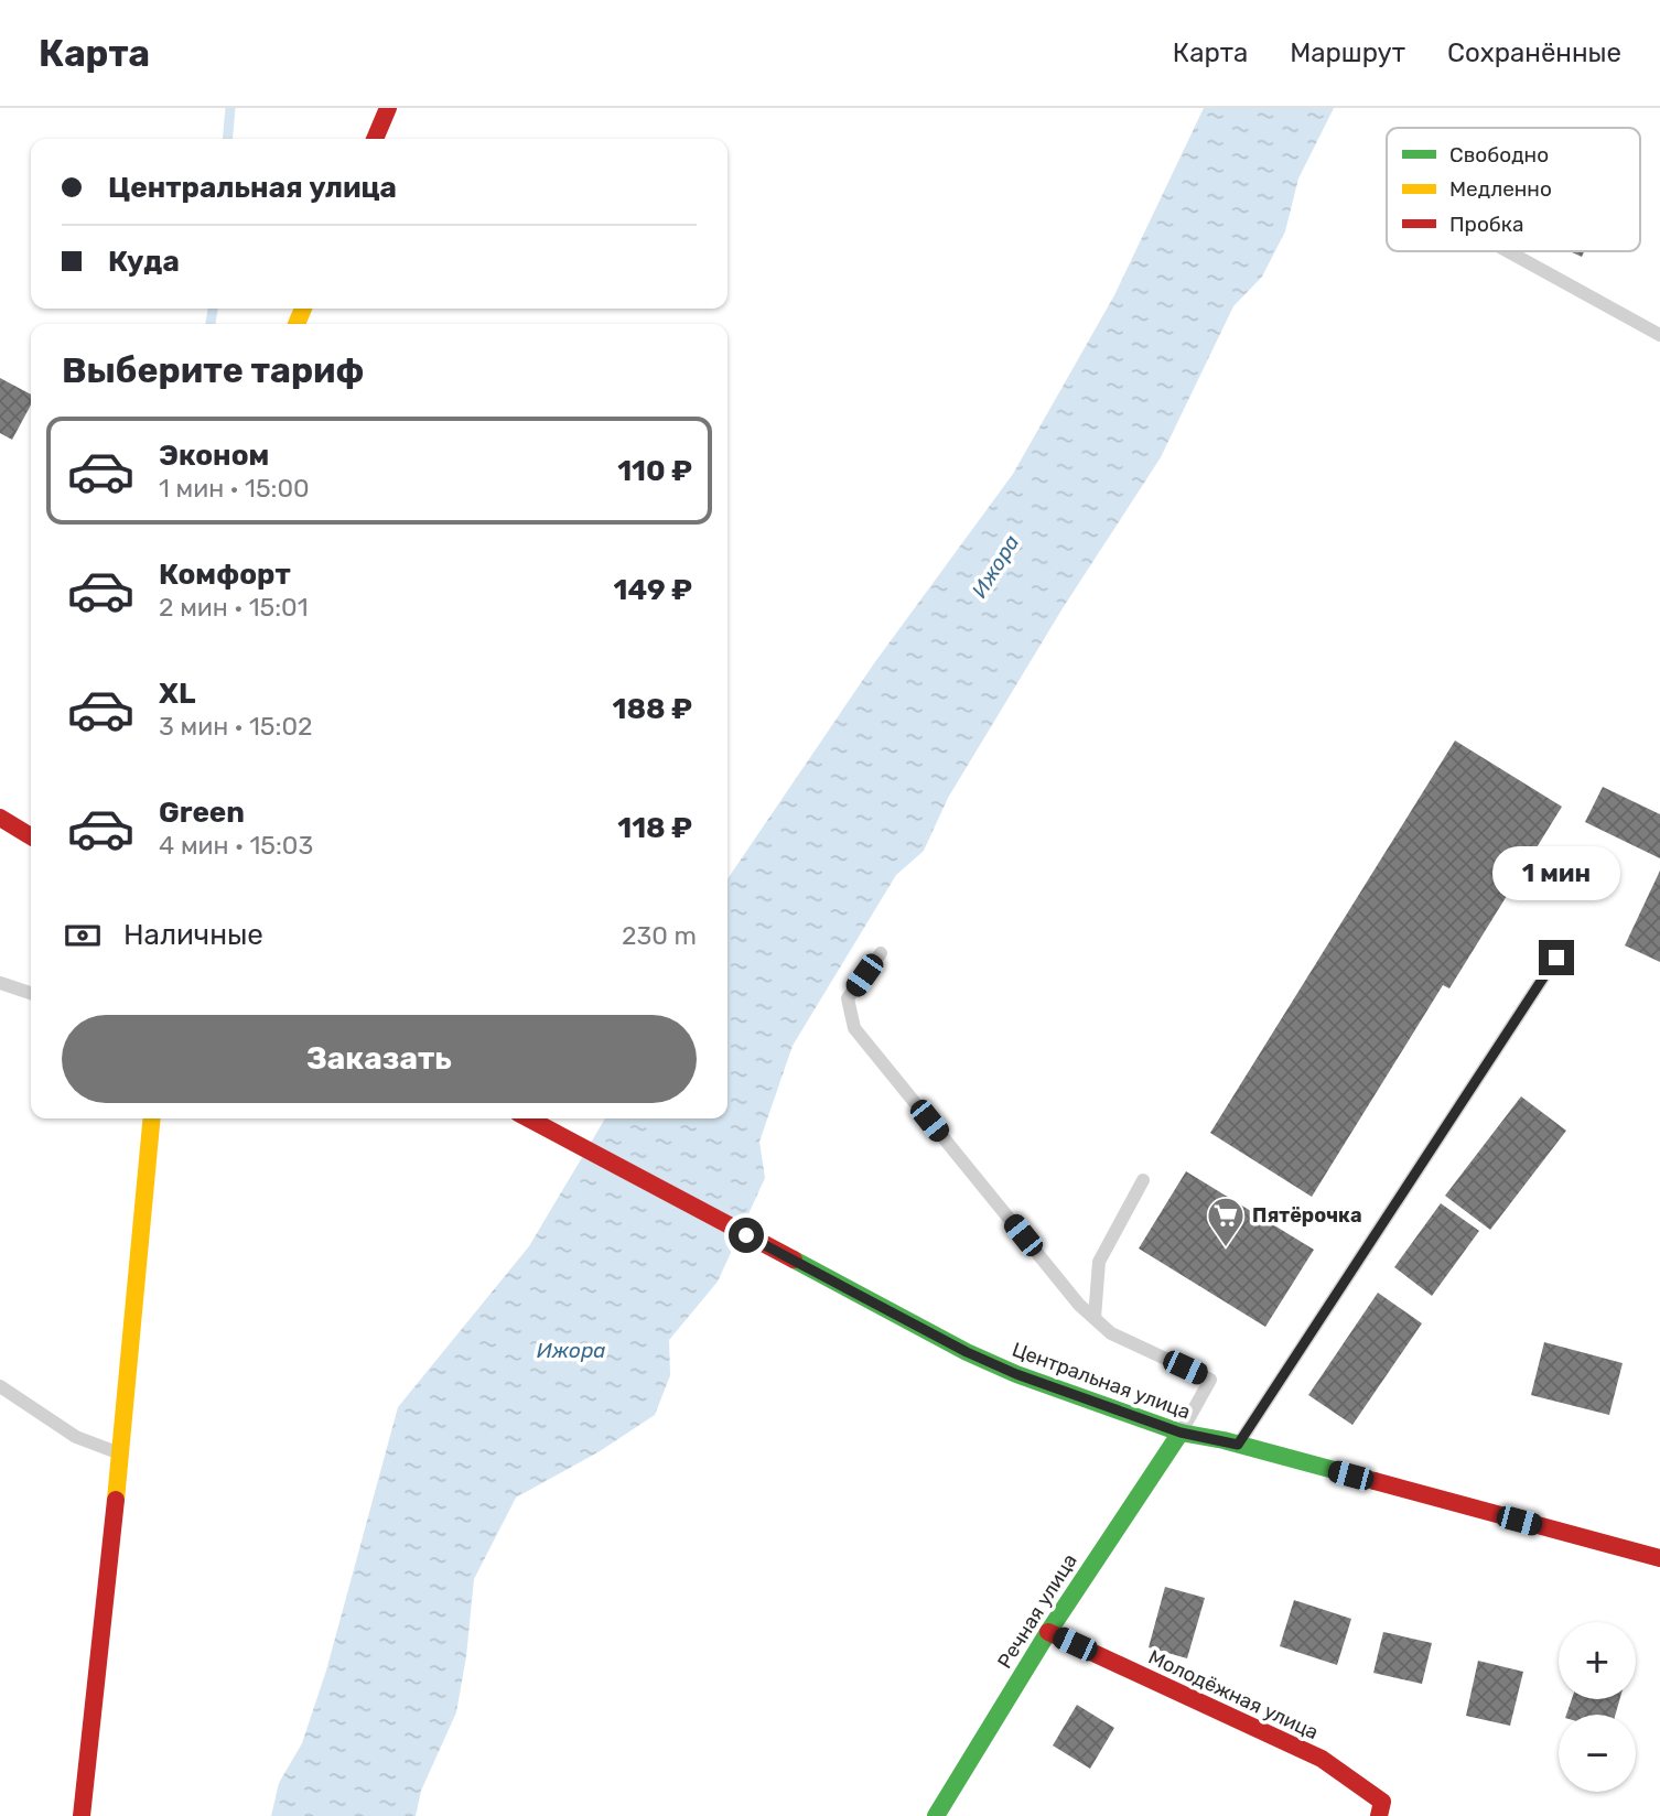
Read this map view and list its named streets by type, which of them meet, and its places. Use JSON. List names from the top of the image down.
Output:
{
  "streets": {
    "street": ["Центральная улица", "Речная улица", "Молодёжная улица"]
  },
  "crossings": [
    ["Центральная улица", "Речная улица"],
    ["Речная улица", "Молодёжная улица"]
  ],
  "water": ["Ижора"],
  "places": {
    "supermarket": ["Пятёрочка"]
  },
  "legend": ["Свободно", "Медленно", "Пробка"],
  "page": {
    "header": "Карта",
    "nav": ["Карта", "Маршрут", "Сохранённые"],
    "banner": ["Центральная улица", "Куда"],
    "heading": "Выберите тариф",
    "list": [
      {
        "name": "Эконом",
        "note": "1 мин · 15:00",
        "value": "110 ₽"
      },
      {
        "name": "Комфорт",
        "note": "2 мин · 15:01",
        "value": "149 ₽"
      },
      {
        "name": "XL",
        "note": "3 мин · 15:02",
        "value": "188 ₽"
      },
      {
        "name": "Green",
        "note": "4 мин · 15:03",
        "value": "118 ₽"
      }
    ],
    "bubble": "1 мин",
    "pay": ["Наличные", "230 m"],
    "buttons": "Заказать",
    "map_buttons": ["+", "−"]
  }
}
